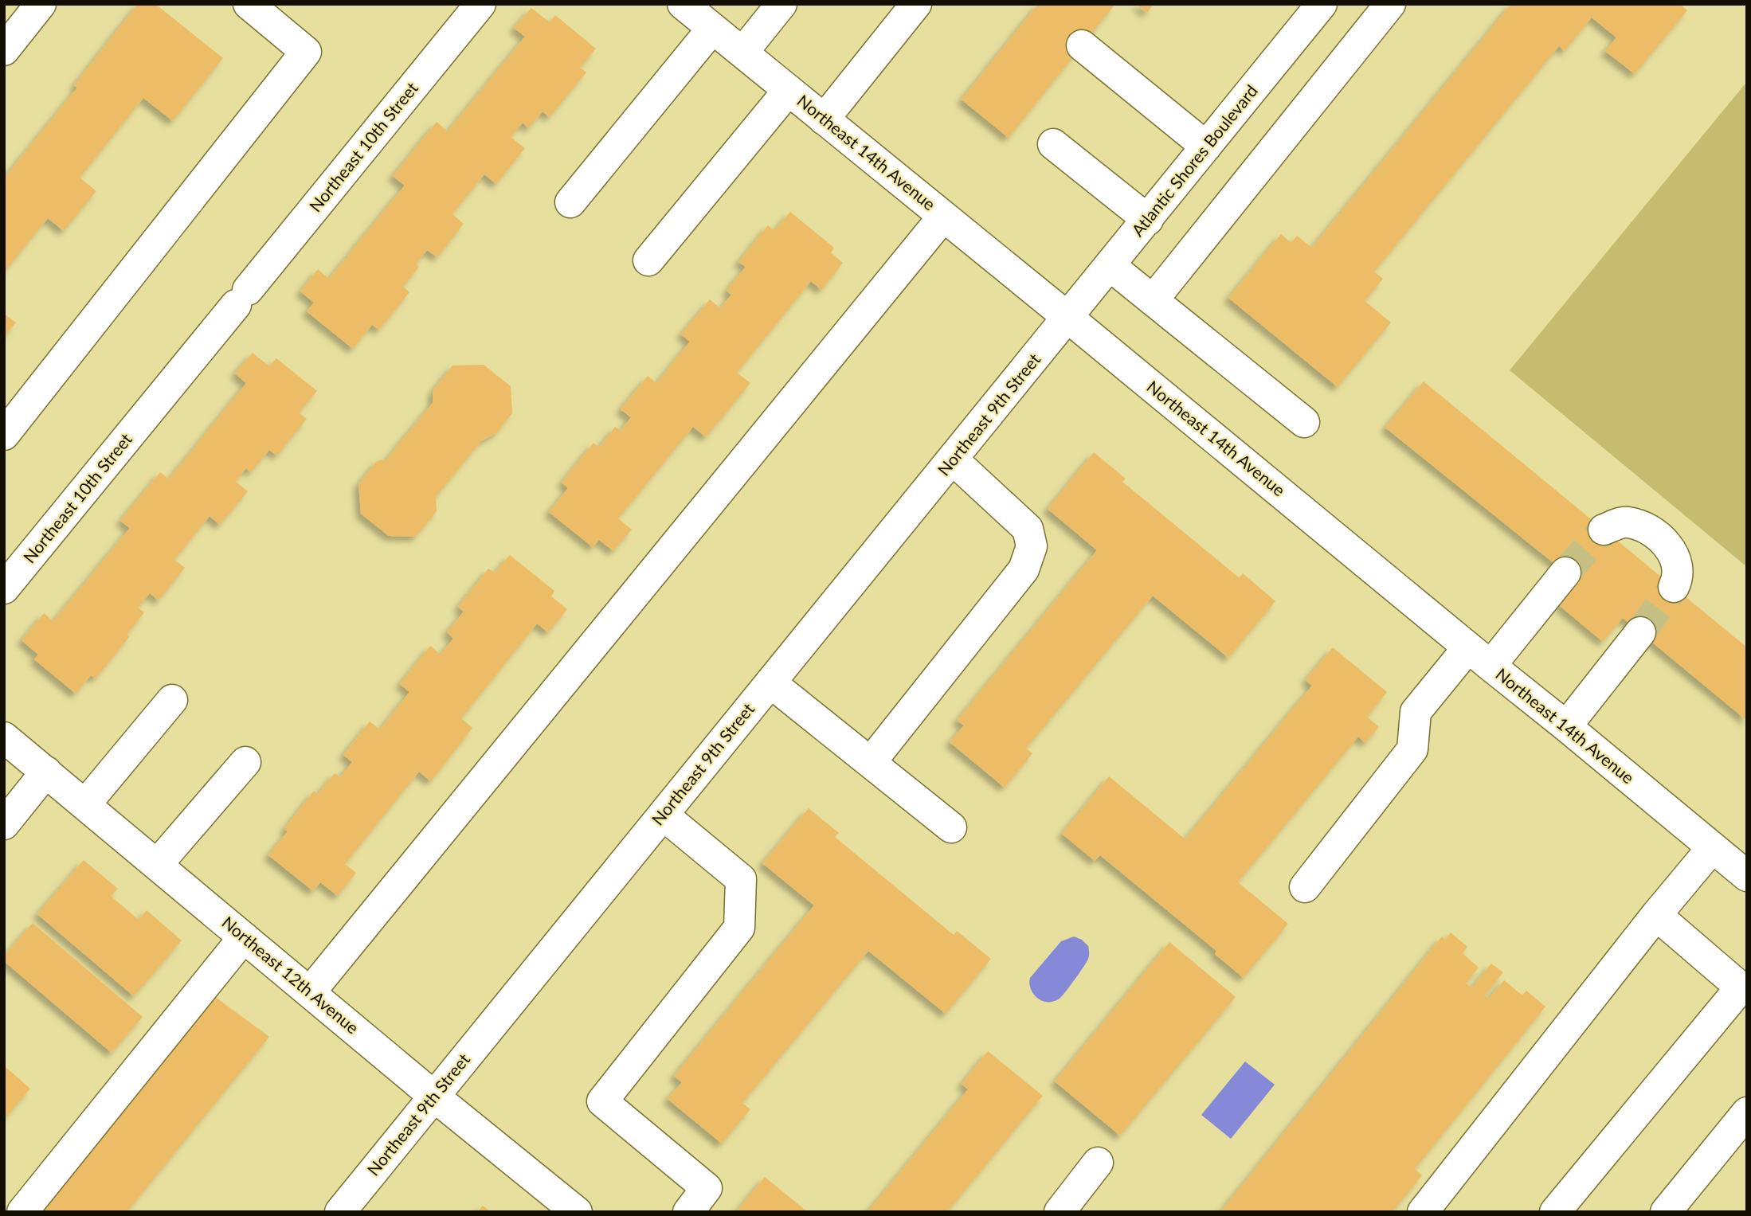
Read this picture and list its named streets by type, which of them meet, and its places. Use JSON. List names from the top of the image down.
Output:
{
  "streets": {
    "street": [
      "Northeast 10th Street",
      "Northeast 14th Avenue",
      "Atlantic Shores Boulevard",
      "Northeast 9th Street",
      "Northeast 12th Avenue"
    ]
  },
  "crossings": [
    ["Northeast 14th Avenue", "Atlantic Shores Boulevard"],
    ["Northeast 14th Avenue", "Northeast 9th Street"],
    ["Atlantic Shores Boulevard", "Northeast 9th Street"],
    ["Northeast 9th Street", "Northeast 12th Avenue"]
  ]
}
